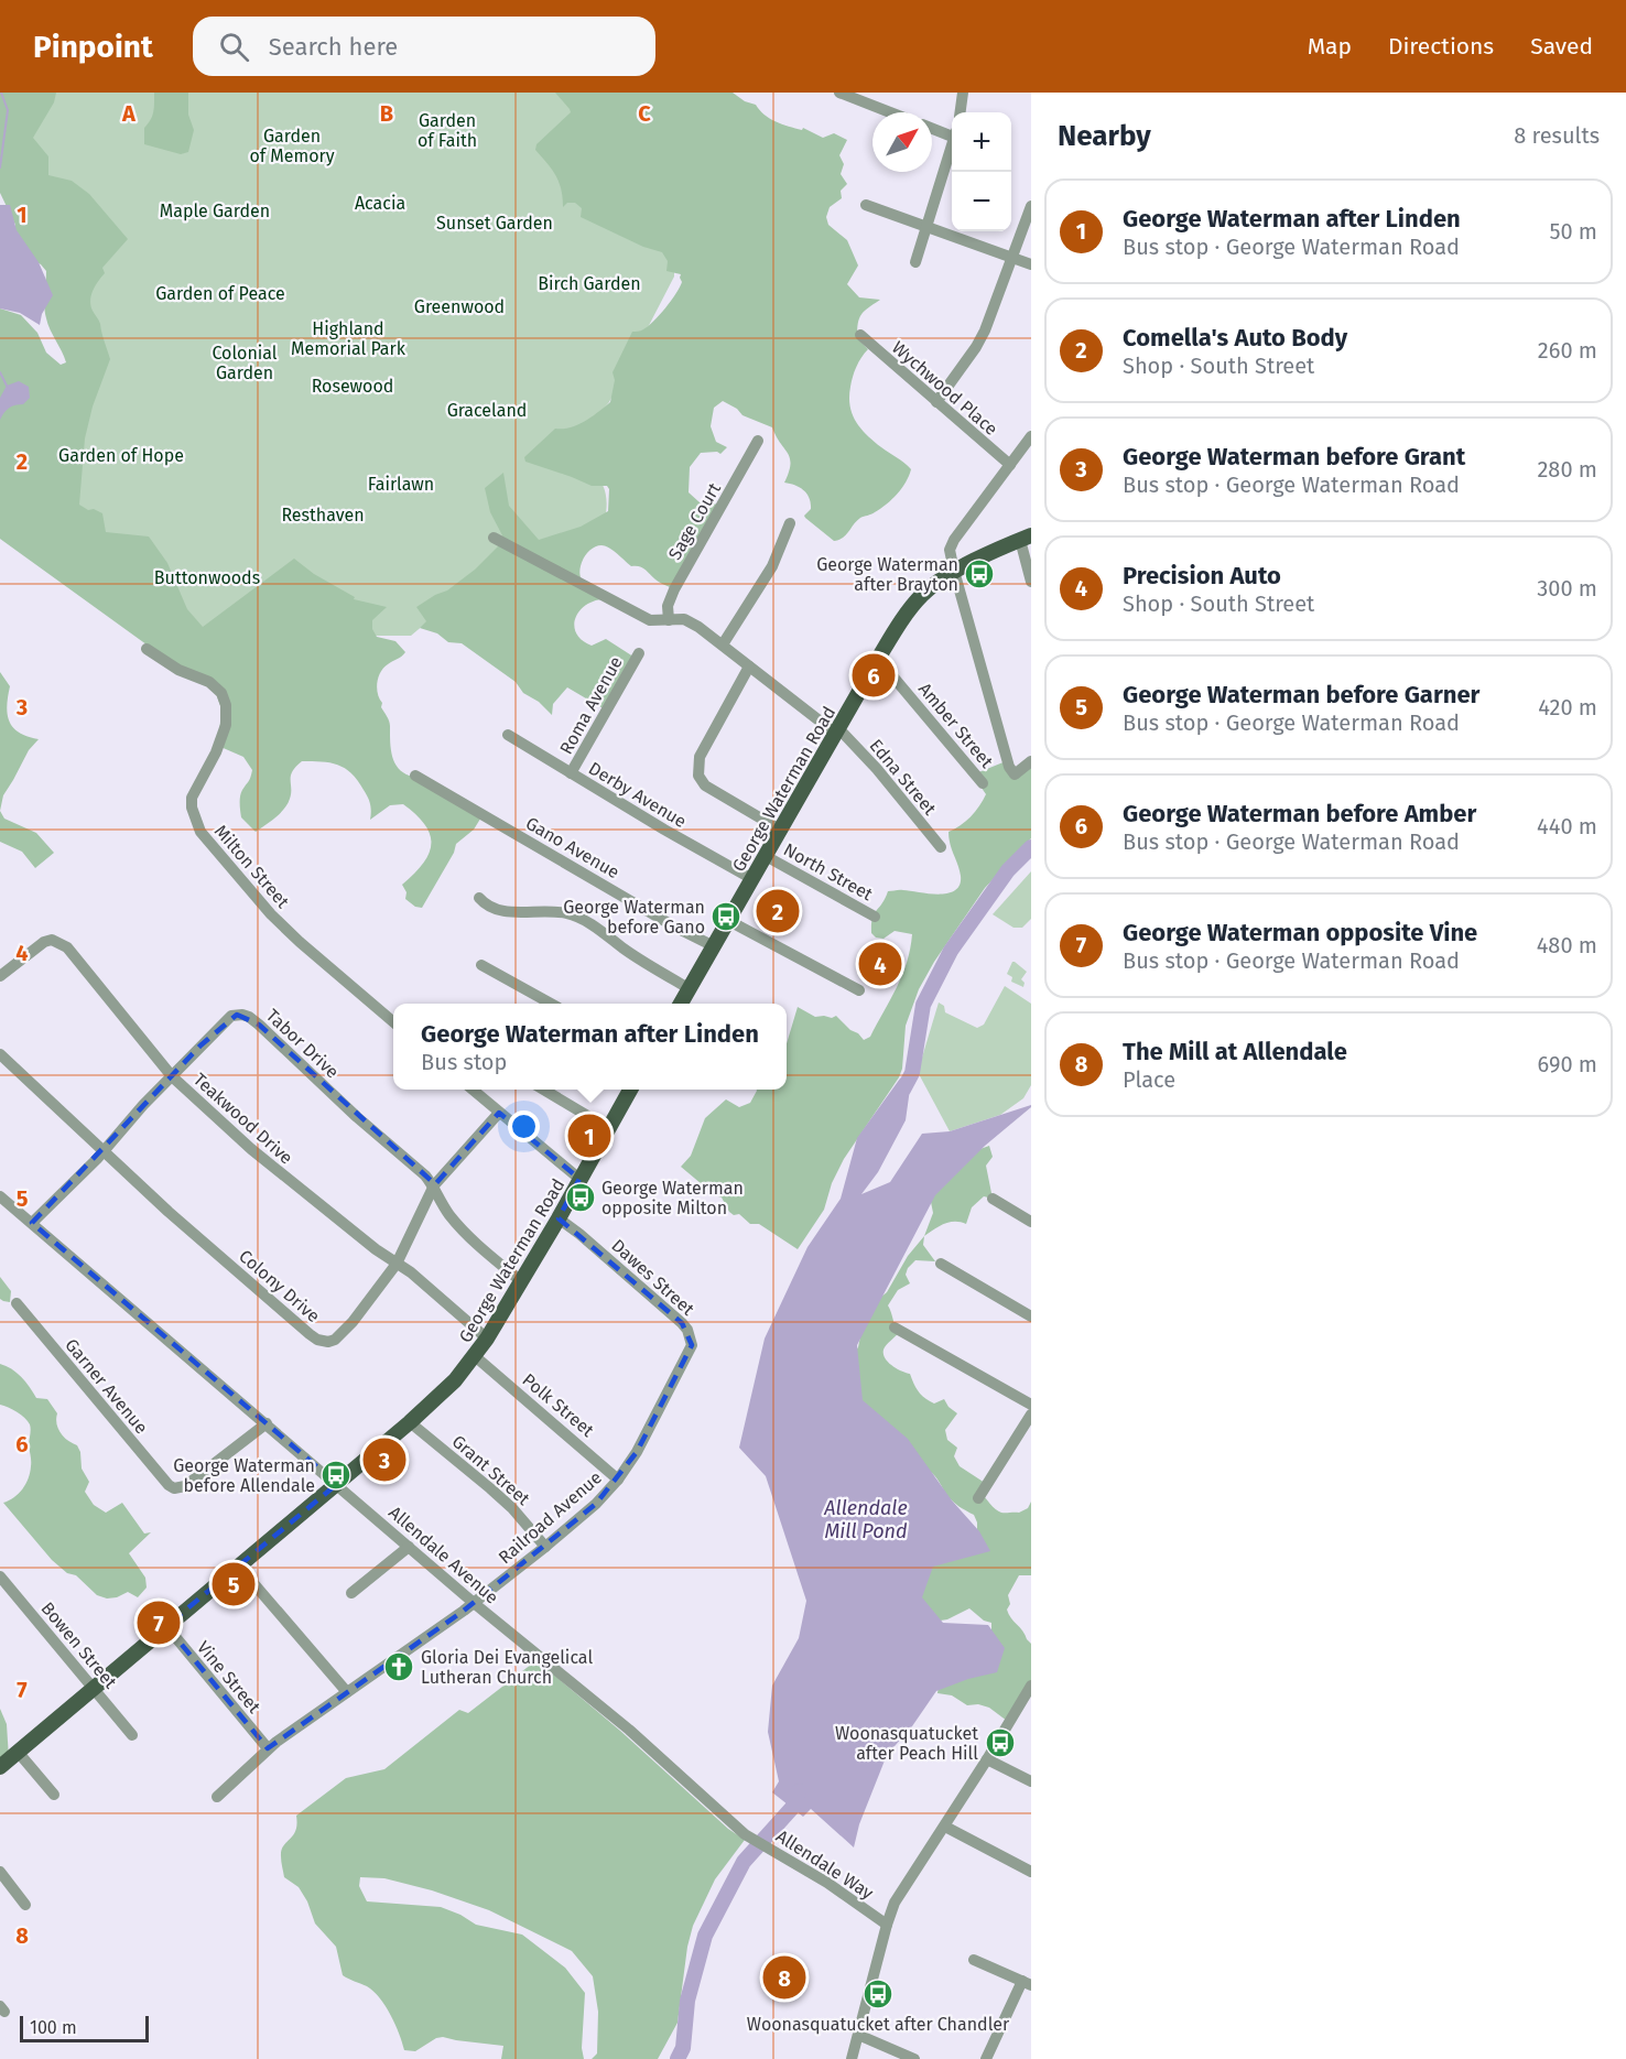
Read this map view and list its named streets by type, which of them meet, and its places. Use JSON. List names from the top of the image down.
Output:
{
  "streets": {
    "main road": ["George Waterman Road"],
    "street": [
      "Wychwood Place",
      "Sage Court",
      "Roma Avenue",
      "Amber Street",
      "Edna Street",
      "Derby Avenue",
      "Gano Avenue",
      "Milton Street",
      "North Street",
      "Tabor Drive",
      "Teakwood Drive",
      "Dawes Street",
      "Colony Drive",
      "Garner Avenue",
      "Polk Street",
      "Grant Street",
      "Railroad Avenue",
      "Allendale Avenue",
      "Bowen Street",
      "Vine Street",
      "Allendale Way"
    ]
  },
  "crossings": [
    ["Sage Court", "Edna Street"],
    ["Roma Avenue", "Derby Avenue"],
    ["Amber Street", "George Waterman Road"],
    ["Edna Street", "George Waterman Road"],
    ["George Waterman Road", "Derby Avenue"],
    ["George Waterman Road", "Gano Avenue"],
    ["George Waterman Road", "North Street"],
    ["George Waterman Road", "Tabor Drive"],
    ["George Waterman Road", "Teakwood Drive"],
    ["George Waterman Road", "Dawes Street"],
    ["George Waterman Road", "Polk Street"],
    ["George Waterman Road", "Grant Street"],
    ["George Waterman Road", "Allendale Avenue"],
    ["George Waterman Road", "Bowen Street"],
    ["George Waterman Road", "Vine Street"],
    ["Tabor Drive", "Teakwood Drive"],
    ["Tabor Drive", "Colony Drive"],
    ["Tabor Drive", "Allendale Avenue"],
    ["Teakwood Drive", "Colony Drive"],
    ["Dawes Street", "Railroad Avenue"],
    ["Garner Avenue", "Allendale Avenue"],
    ["Polk Street", "Railroad Avenue"],
    ["Grant Street", "Railroad Avenue"],
    ["Railroad Avenue", "Allendale Avenue"],
    ["Railroad Avenue", "Vine Street"],
    ["Allendale Avenue", "Allendale Way"]
  ],
  "water": ["Allendale Mill Pond"],
  "parks": [
    "Garden of Faith",
    "Garden of Memory",
    "Acacia",
    "Maple Garden",
    "Sunset Garden",
    "Birch Garden",
    "Garden of Peace",
    "Greenwood",
    "Highland Memorial Park",
    "Colonial Garden",
    "Rosewood",
    "Graceland",
    "Garden of Hope",
    "Fairlawn",
    "Resthaven",
    "Buttonwoods"
  ],
  "places": {
    "bus stop": [
      "George Waterman after Brayton",
      "George Waterman before Gano",
      "George Waterman opposite Milton",
      "George Waterman before Allendale",
      "Woonasquatucket after Peach Hill",
      "Woonasquatucket after Chandler"
    ],
    "church": ["Gloria Dei Evangelical Lutheran Church"]
  },
  "scale_bar": "100 m",
  "north": "top right",
  "page": {
    "header": "Pinpoint",
    "search": "Search here",
    "nav": ["Map", "Directions", "Saved"],
    "heading": ["Nearby", "8 results"],
    "map_buttons": ["+", "−"],
    "list": [
      {
        "mark": "1",
        "name": "George Waterman after Linden",
        "note": "Bus stop · George Waterman Road",
        "value": "50 m"
      },
      {
        "mark": "2",
        "name": "Comella's Auto Body",
        "note": "Shop · South Street",
        "value": "260 m"
      },
      {
        "mark": "3",
        "name": "George Waterman before Grant",
        "note": "Bus stop · George Waterman Road",
        "value": "280 m"
      },
      {
        "mark": "4",
        "name": "Precision Auto",
        "note": "Shop · South Street",
        "value": "300 m"
      },
      {
        "mark": "5",
        "name": "George Waterman before Garner",
        "note": "Bus stop · George Waterman Road",
        "value": "420 m"
      },
      {
        "mark": "6",
        "name": "George Waterman before Amber",
        "note": "Bus stop · George Waterman Road",
        "value": "440 m"
      },
      {
        "mark": "7",
        "name": "George Waterman opposite Vine",
        "note": "Bus stop · George Waterman Road",
        "value": "480 m"
      },
      {
        "mark": "8",
        "name": "The Mill at Allendale",
        "note": "Place",
        "value": "690 m"
      }
    ],
    "pins": [
      "6",
      "2",
      "4",
      "1",
      "3",
      "5",
      "7",
      "8"
    ],
    "popup": ["George Waterman after Linden", "Bus stop"],
    "scale": "100 m"
  },
  "grid": {
    "columns": ["A", "B", "C"],
    "rows": [
      "1",
      "2",
      "3",
      "4",
      "5",
      "6",
      "7",
      "8"
    ]
  }
}
